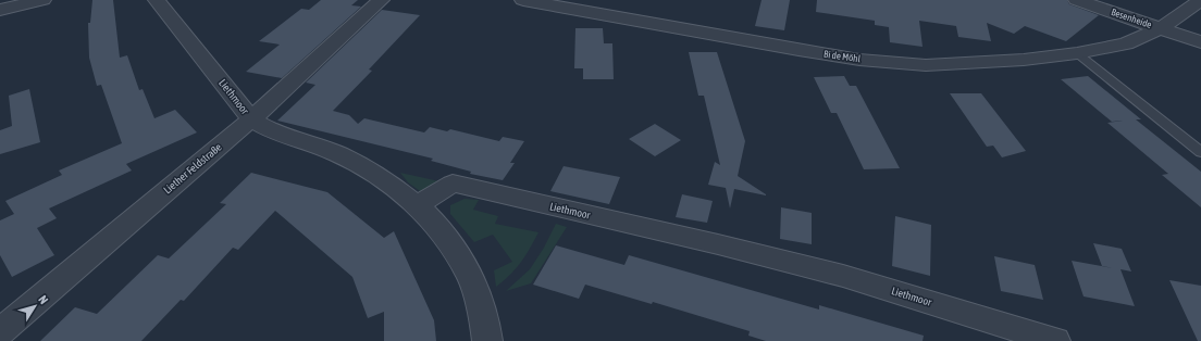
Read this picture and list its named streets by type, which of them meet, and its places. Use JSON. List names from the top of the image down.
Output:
{
  "streets": {
    "street": [
      "Besenheide",
      "Bi de Möhl",
      "Liethmoor",
      "Liether Feldstraße"
    ]
  },
  "crossings": [
    ["Besenheide", "Bi de Möhl"],
    ["Liethmoor", "Liether Feldstraße"]
  ],
  "north": "top right"
}
